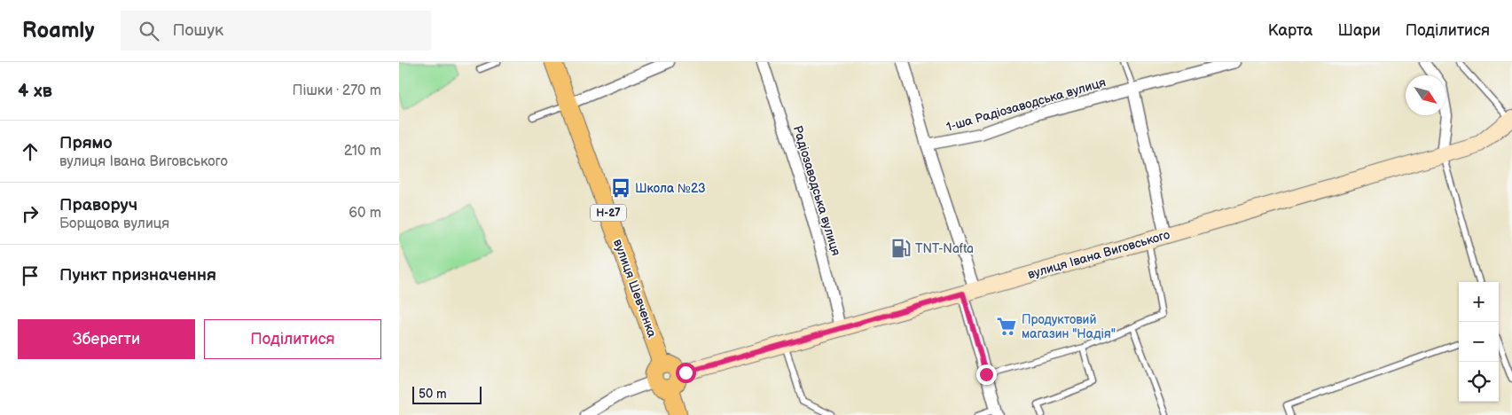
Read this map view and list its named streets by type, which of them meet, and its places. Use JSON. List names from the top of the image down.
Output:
{
  "streets": {
    "main road": ["Н-27", "вулиця Шевченка"],
    "street": ["1-ша Радіозаводська вулиця", "Радіозаводська вулиця", "вулиця Івана Виговського"]
  },
  "crossings": [
    ["Радіозаводська вулиця", "вулиця Івана Виговського"],
    ["вулиця Івана Виговського", "вулиця Шевченка"]
  ],
  "places": {
    "bus stop": ["Школа №23"],
    "fuel station": ["TNT-Nafta"],
    "supermarket": ["Продуктовий магазин \"Надія\""]
  },
  "scale_bar": "50 m",
  "north": "bottom right",
  "page": {
    "header": "Roamly",
    "search": "Пошук",
    "nav": ["Карта", "Шари", "Поділитися"],
    "heading": ["4 хв", "Пішки · 270 m"],
    "list": [
      ["Прямо", "вулиця Івана Виговського", "210 m"],
      ["Праворуч", "Борщова вулиця", "60 m"],
      "Пункт призначення"
    ],
    "map_buttons": ["+", "−"],
    "buttons": ["Зберегти", "Поділитися"],
    "scale": "50 m"
  }
}
